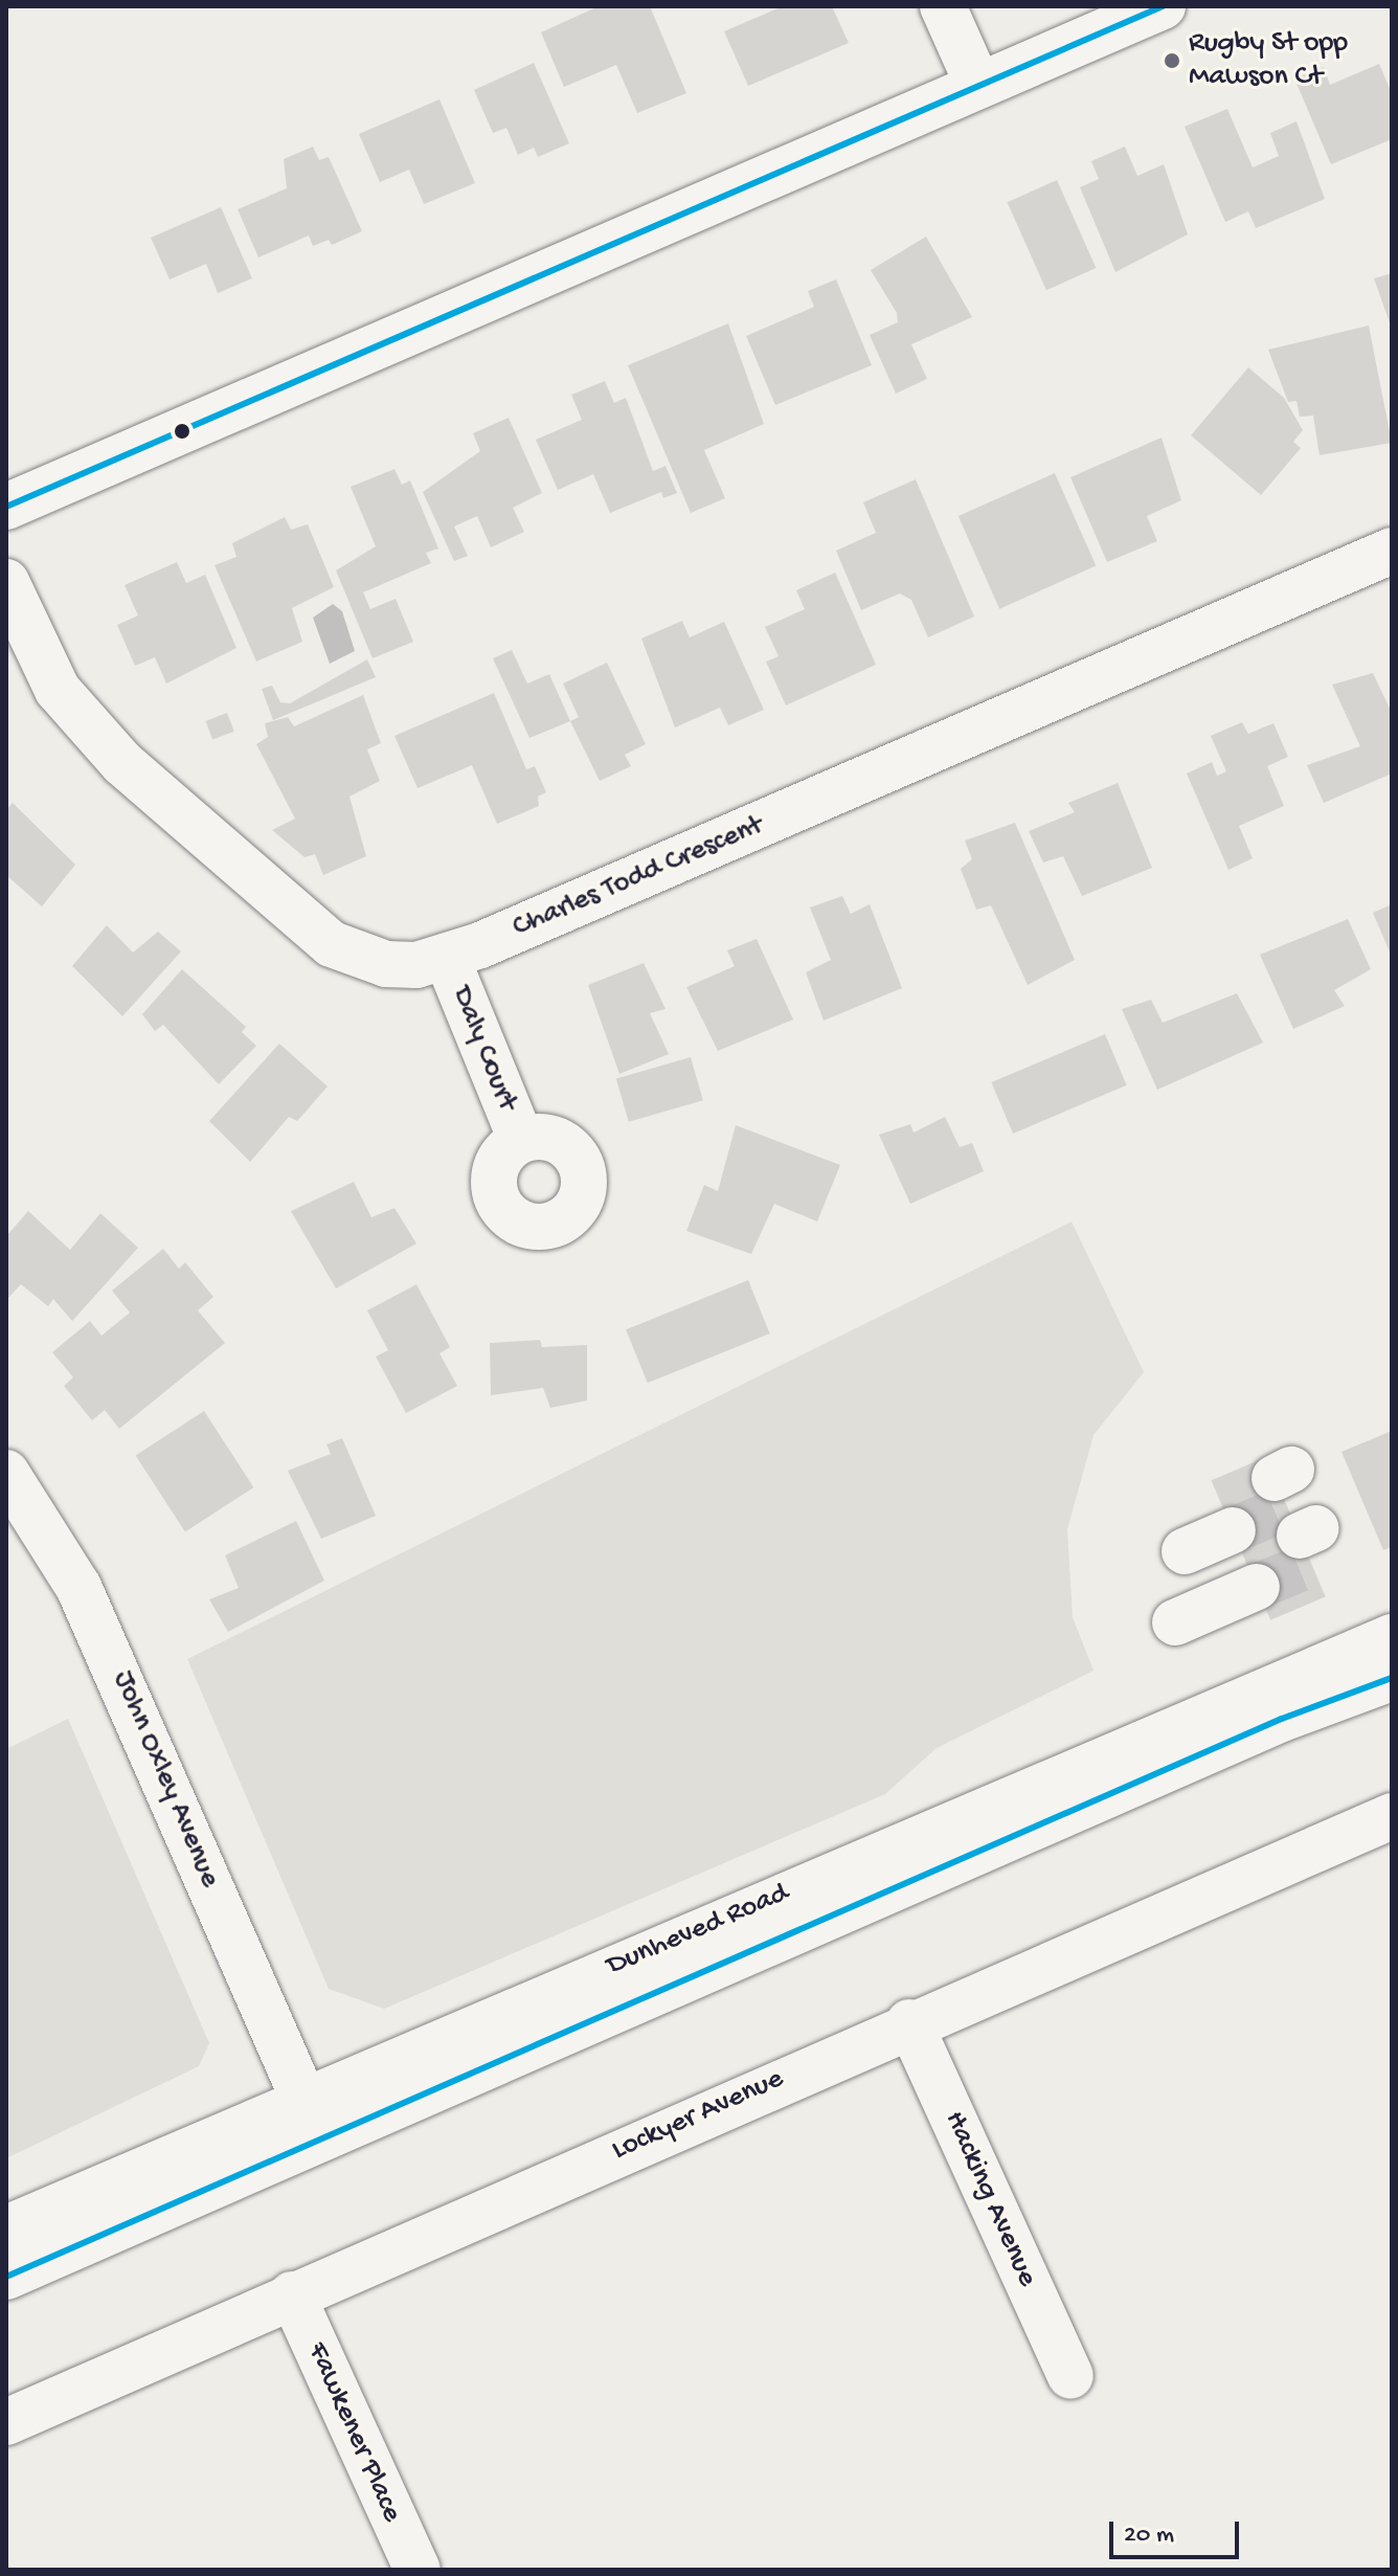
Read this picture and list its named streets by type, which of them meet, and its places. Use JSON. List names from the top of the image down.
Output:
{
  "streets": {
    "street": [
      "Charles Todd Crescent",
      "Daly Court",
      "John Oxley Avenue",
      "Dunheved Road",
      "Lockyer Avenue",
      "Hacking Avenue",
      "Fawkener Place"
    ]
  },
  "crossings": [
    ["Charles Todd Crescent", "Daly Court"],
    ["John Oxley Avenue", "Dunheved Road"],
    ["Lockyer Avenue", "Hacking Avenue"],
    ["Lockyer Avenue", "Fawkener Place"]
  ],
  "places": ["Rugby St opp Mawson Ct"],
  "scale_bar": "20 m"
}
